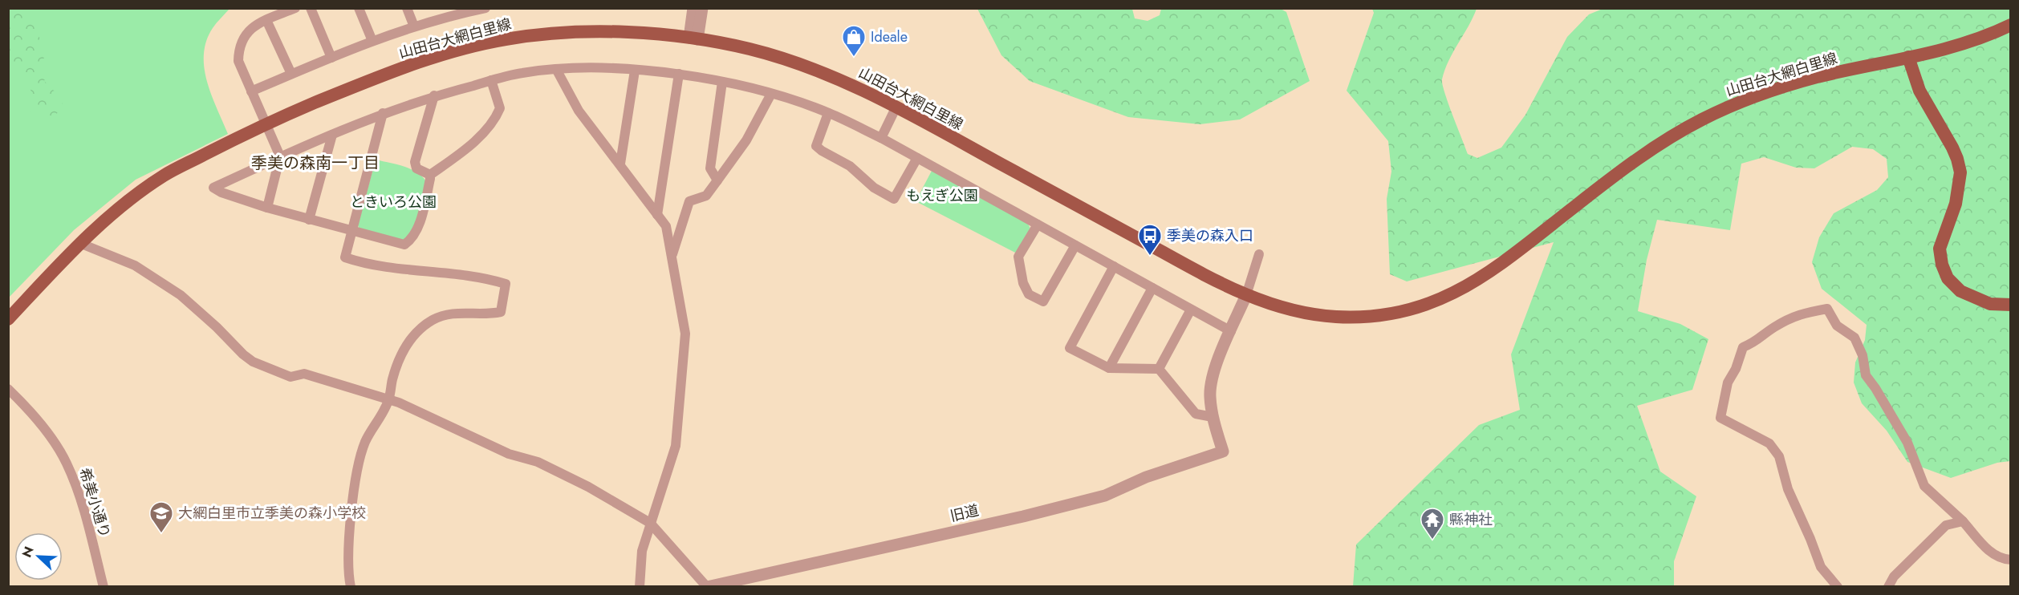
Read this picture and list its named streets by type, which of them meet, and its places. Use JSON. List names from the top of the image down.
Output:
{
  "streets": {
    "main road": ["山田台大網白里線"],
    "street": ["希美小通り", "旧道"]
  },
  "districts": ["季美の森南一丁目"],
  "parks": ["もえぎ公園", "ときいろ公園"],
  "places": {
    "shop": ["Ideale"],
    "bus stop": ["季美の森入口"],
    "school or university": ["大網白里市立季美の森小学校"],
    "temple": ["縣神社"]
  },
  "north": "top left"
}
